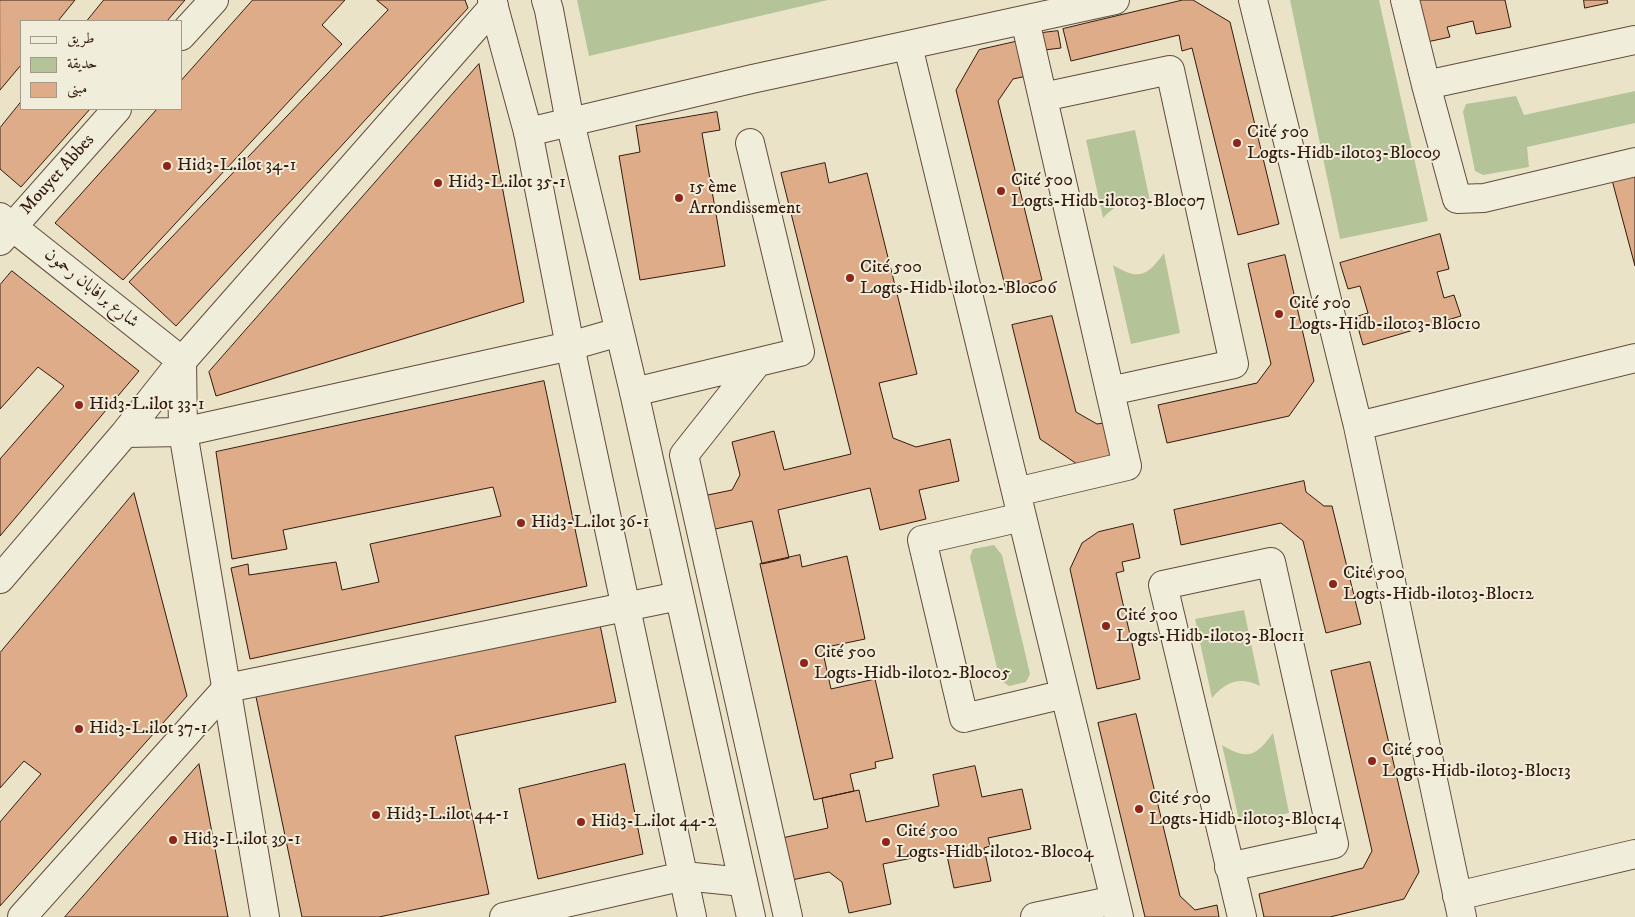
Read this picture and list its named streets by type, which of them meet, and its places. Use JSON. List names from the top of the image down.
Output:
{
  "streets": {
    "street": ["Mouyet Abbes", "شارع برافابان رحمون"]
  },
  "crossings": [
    ["Mouyet Abbes", "شارع برافابان رحمون"]
  ],
  "places": [
    "Cité 500 Logts-Hidb-ilot03-Bloc09",
    "Hid3-L.ilot 34-1",
    "Hid3-L.ilot 35-1",
    "Cité 500 Logts-Hidb-ilot03-Bloc07",
    "15 ème Arrondissement",
    "Cité 500 Logts-Hidb-ilot02-Bloc06",
    "Cité 500 Logts-Hidb-ilot03-Bloc10",
    "Hid3-L.ilot 33-1",
    "Hid3-L.ilot 36-1",
    "Cité 500 Logts-Hidb-ilot03-Bloc12",
    "Cité 500 Logts-Hidb-ilot03-Bloc11",
    "Cité 500 Logts-Hidb-ilot02-Bloc05",
    "Hid3-L.ilot 37-1",
    "Cité 500 Logts-Hidb-ilot03-Bloc13",
    "Cité 500 Logts-Hidb-ilot03-Bloc14",
    "Hid3-L.ilot 44-1",
    "Hid3-L.ilot 44-2",
    "Hid3-L.ilot 39-1",
    "Cité 500 Logts-Hidb-ilot02-Bloc04"
  ],
  "legend": ["طريق", "حديقة", "مبنى"]
}
